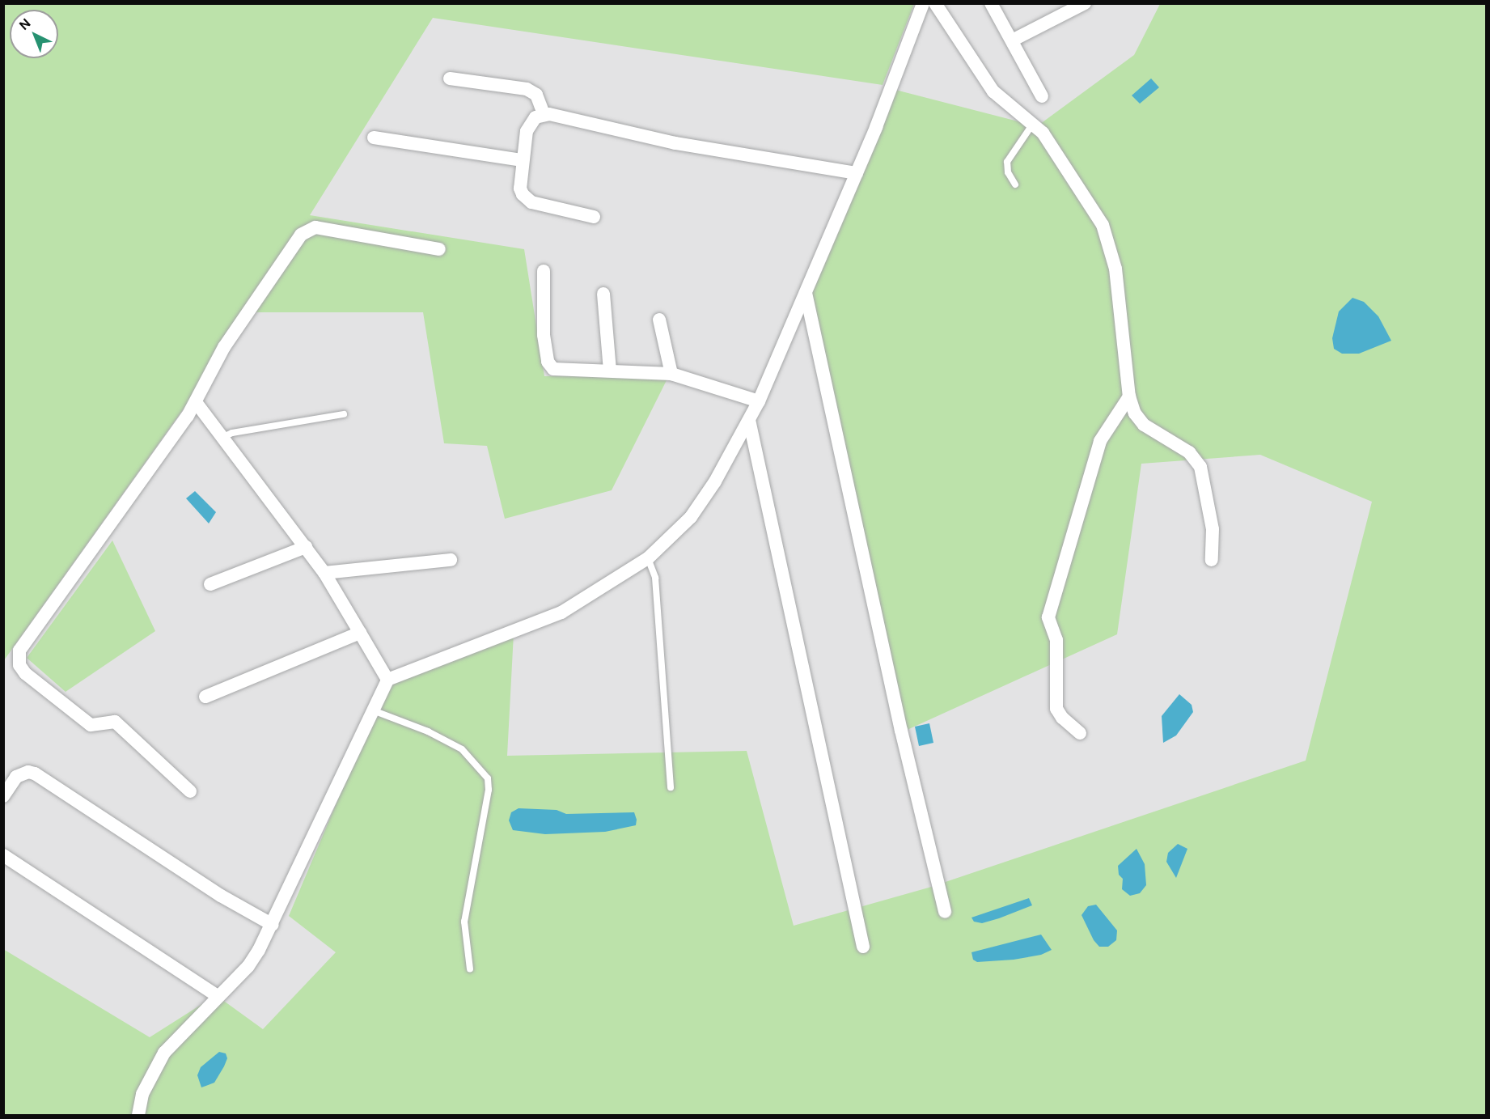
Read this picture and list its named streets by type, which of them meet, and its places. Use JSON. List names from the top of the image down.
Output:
{
  "north": "top left"
}
